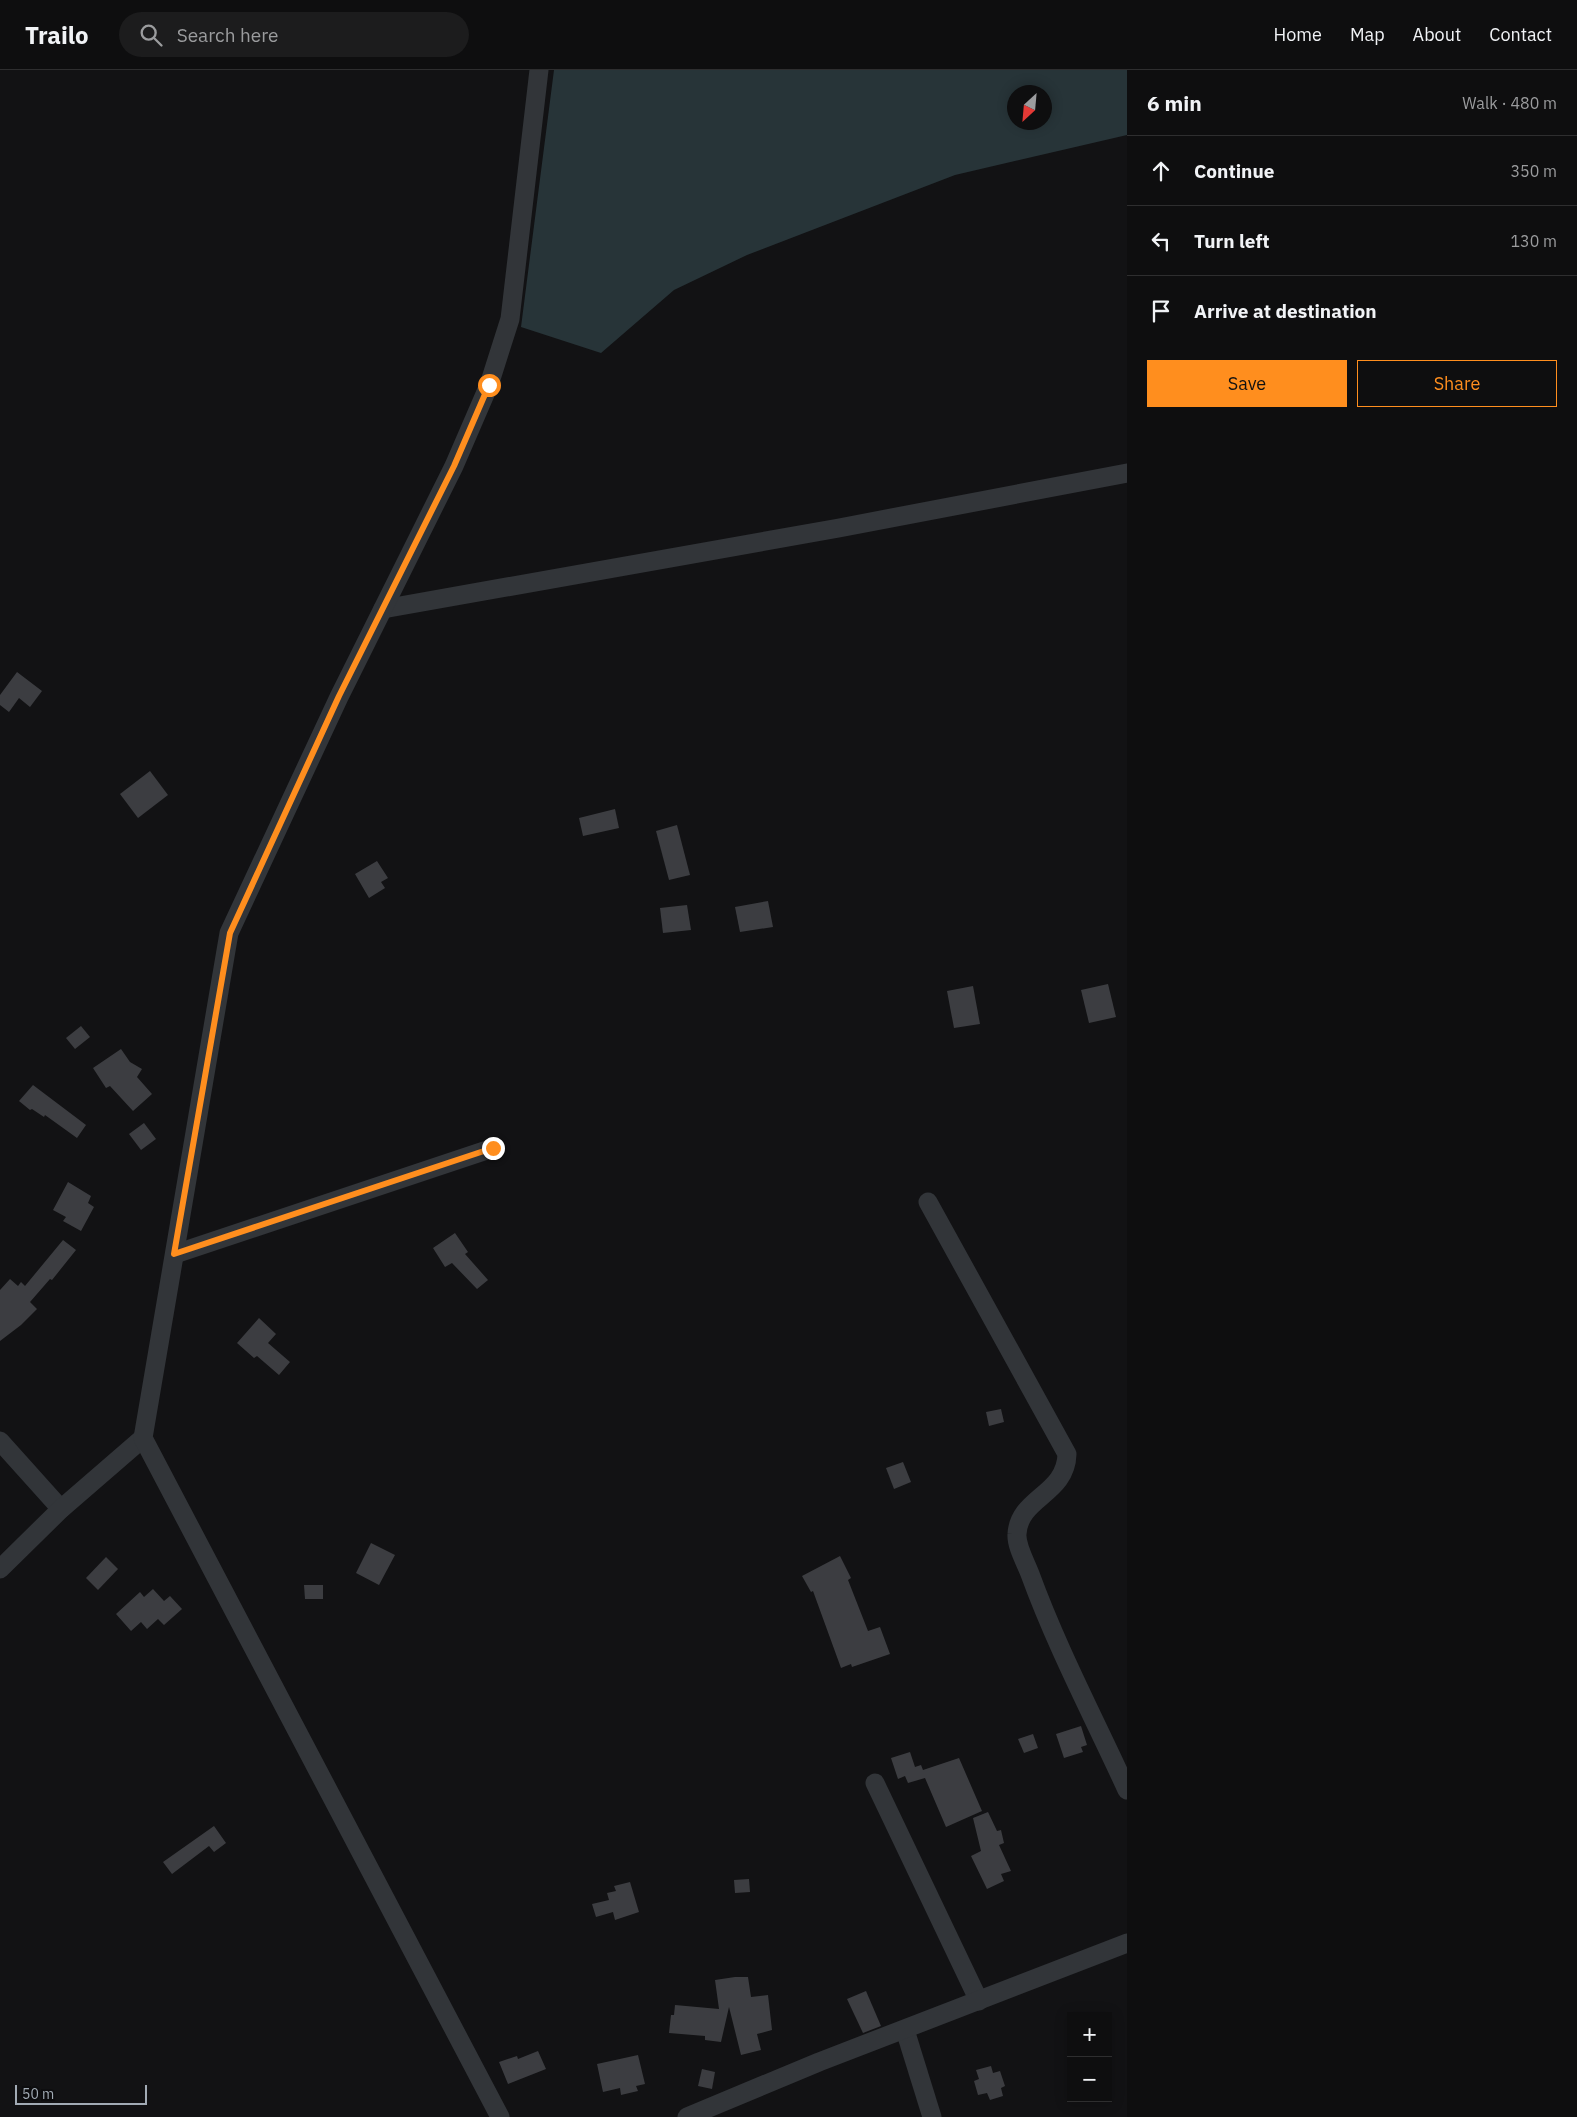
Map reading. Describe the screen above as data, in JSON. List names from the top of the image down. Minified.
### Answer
{"scale_bar":"50 m","north":"bottom left","page":{"header":"Trailo","search":"Search here","nav":["Home","Map","About","Contact"],"heading":["6 min","Walk · 480 m"],"list":[["Continue","350 m"],["Turn left","130 m"],"Arrive at destination"],"buttons":["Save","Share"],"map_buttons":["+","−"],"scale":"50 m"}}
